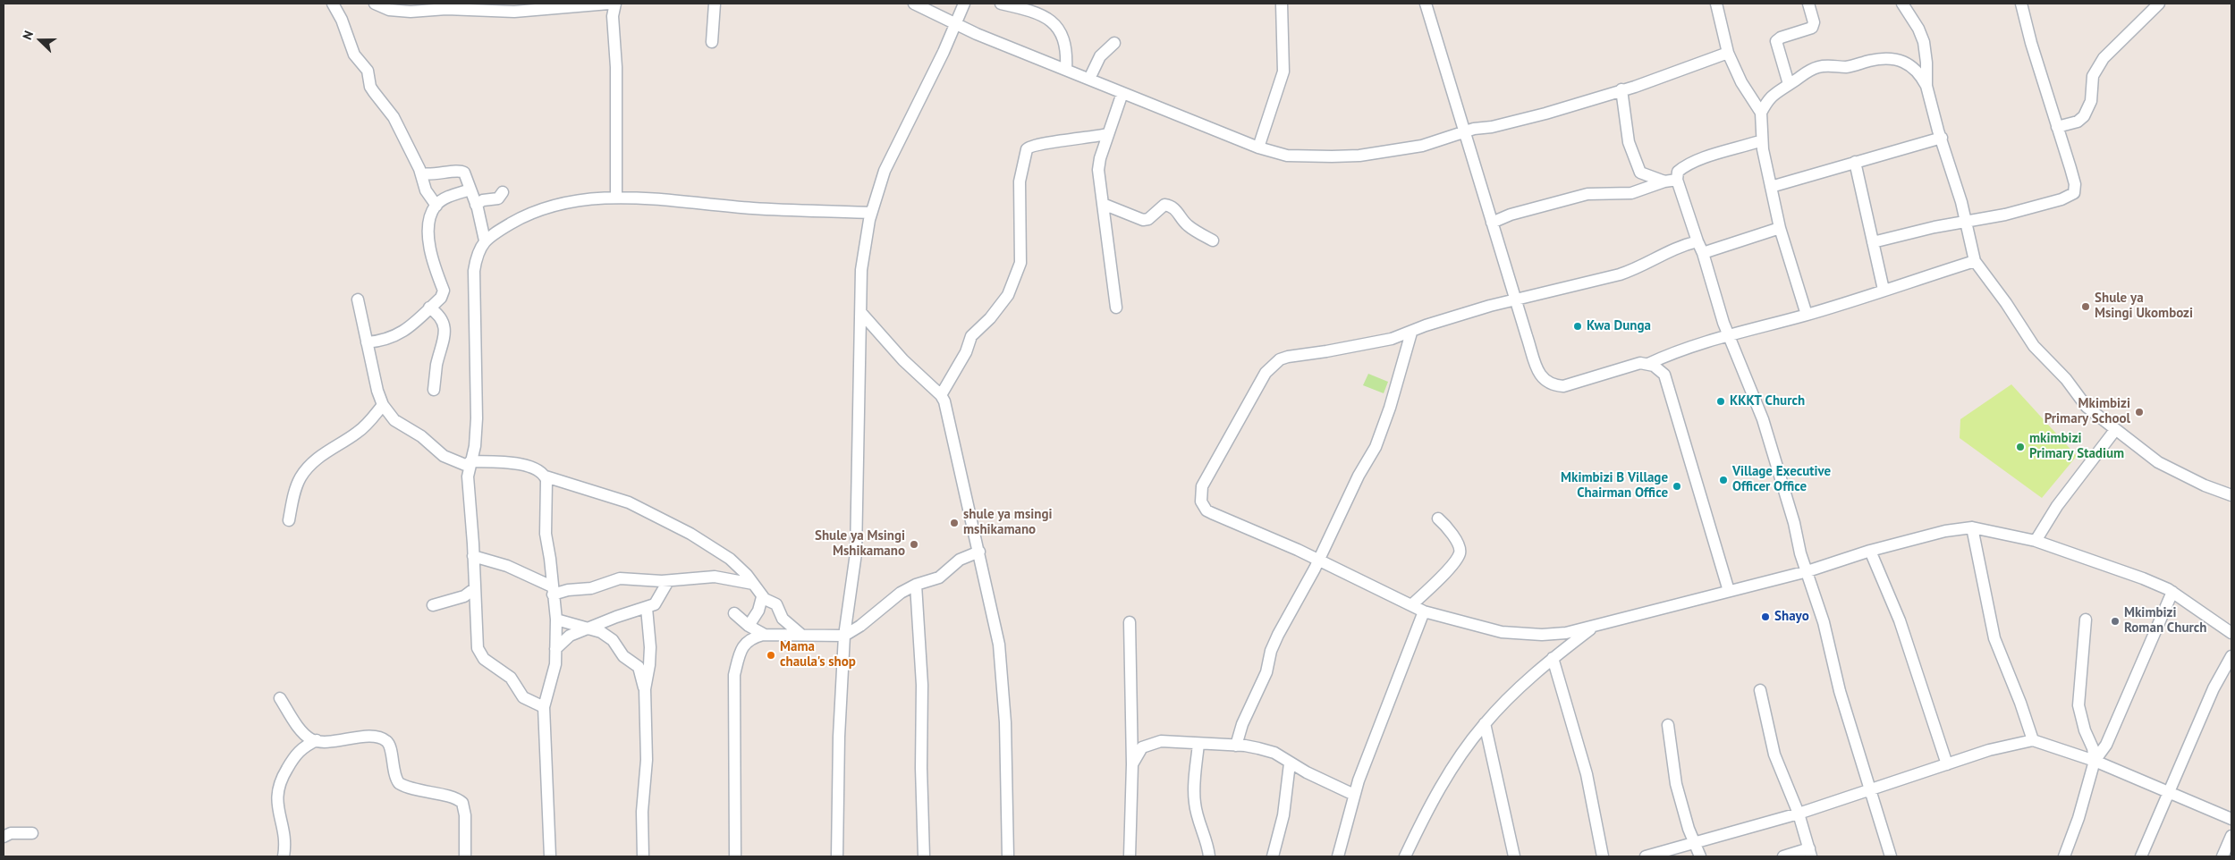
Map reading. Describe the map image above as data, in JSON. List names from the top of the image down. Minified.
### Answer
{"places":["Shule ya Msingi Ukombozi","Kwa Dunga","KKKT Church","Mkimbizi Primary School","mkimbizi Primary Stadium","Village Executive Officer Office","Mkimbizi B Village Chairman Office","shule ya msingi mshikamano","Shule ya Msingi Mshikamano","Shayo","Mkimbizi Roman Church","Mama chaula's shop"],"north":"left"}
